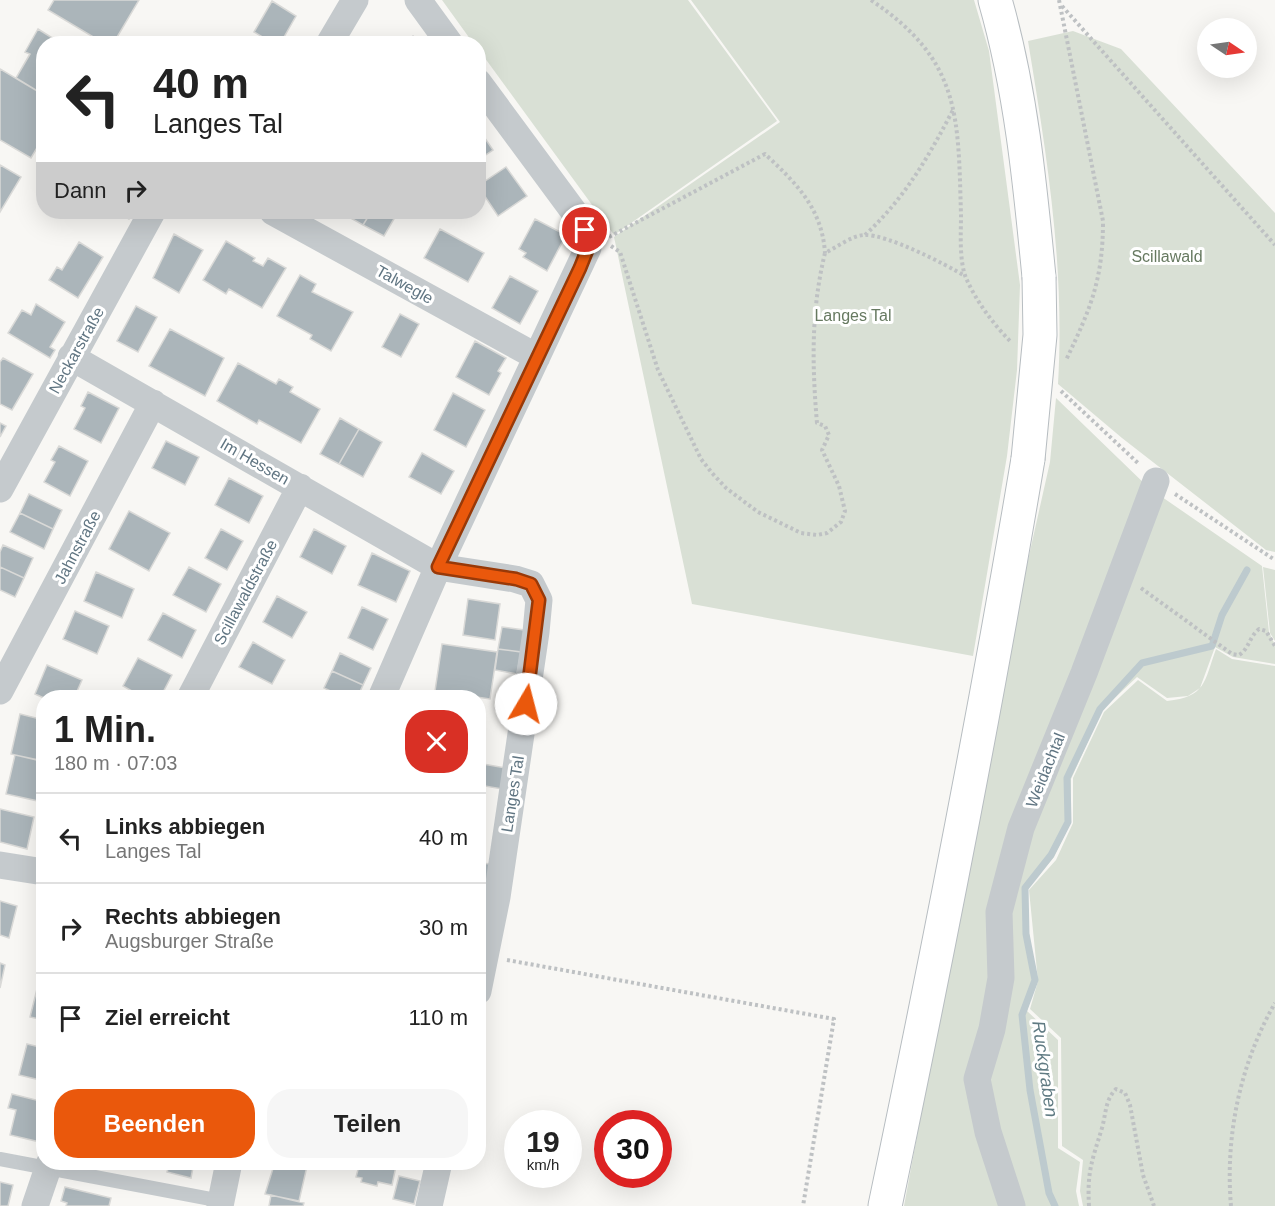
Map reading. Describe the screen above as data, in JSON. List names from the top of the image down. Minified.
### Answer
{"streets":{"street":["Talwegle","Neckarstraße","Im Hessen","Jahnstraße","Scillawaldstraße","Weidachtal","Langes Tal"]},"crossings":[["Neckarstraße","Im Hessen"],["Im Hessen","Jahnstraße"],["Im Hessen","Scillawaldstraße"],["Im Hessen","Langes Tal"]],"water":["Ruckgraben"],"parks":["Scillawald","Langes Tal"],"north":"right","page":{"turn":["40 m","Langes Tal"],"then":"Dann","heading":["1 Min.","180 m · 07:03"],"list":[{"name":"Links abbiegen","note":"Langes Tal","value":"40 m"},{"name":"Rechts abbiegen","note":"Augsburger Straße","value":"30 m"},{"name":"Ziel erreicht","value":"110 m"}],"buttons":["Beenden","Teilen"],"speed":"19 km/h","limit":"30"}}
